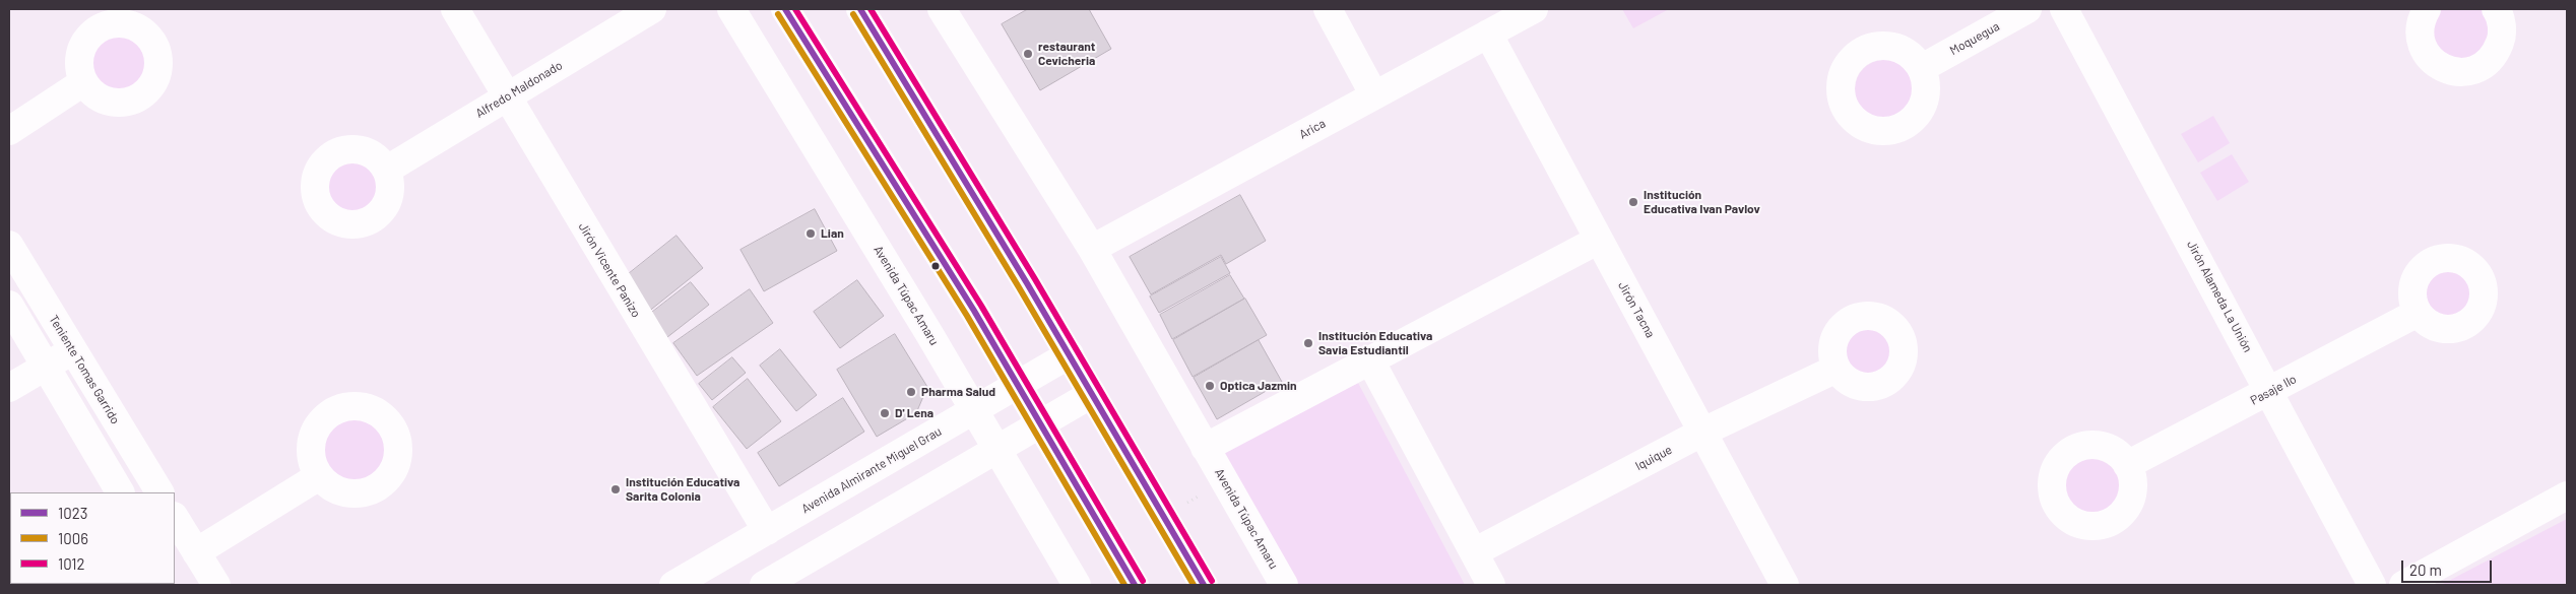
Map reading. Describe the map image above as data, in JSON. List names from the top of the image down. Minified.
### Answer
{"streets":{"main road":["Moquegua","Alfredo Maldonado","Arica","Jirón Vicente Panizo","Avenida Túpac Amaru","Jirón Alameda La Unión","Jirón Tacna","Teniente Tomas Garrido","Pasaje Ilo","Iquique","Avenida Almirante Miguel Grau"]},"crossings":[["Alfredo Maldonado","Jirón Vicente Panizo"],["Arica","Avenida Túpac Amaru"],["Arica","Jirón Tacna"],["Jirón Vicente Panizo","Avenida Almirante Miguel Grau"],["Avenida Túpac Amaru","Avenida Almirante Miguel Grau"],["Jirón Alameda La Unión","Pasaje Ilo"],["Jirón Tacna","Iquique"]],"places":["restaurant Cevicheria","Institución Educativa Ivan Pavlov","Lian","Institución Educativa Savia Estudiantil","Optica Jazmin","Pharma Salud","D' Lena","Institución Educativa Sarita Colonia"],"lines":["transit line 1023","transit line 1012","transit line 1006"],"legend":["1023","1006","1012"],"scale_bar":"20 m"}
